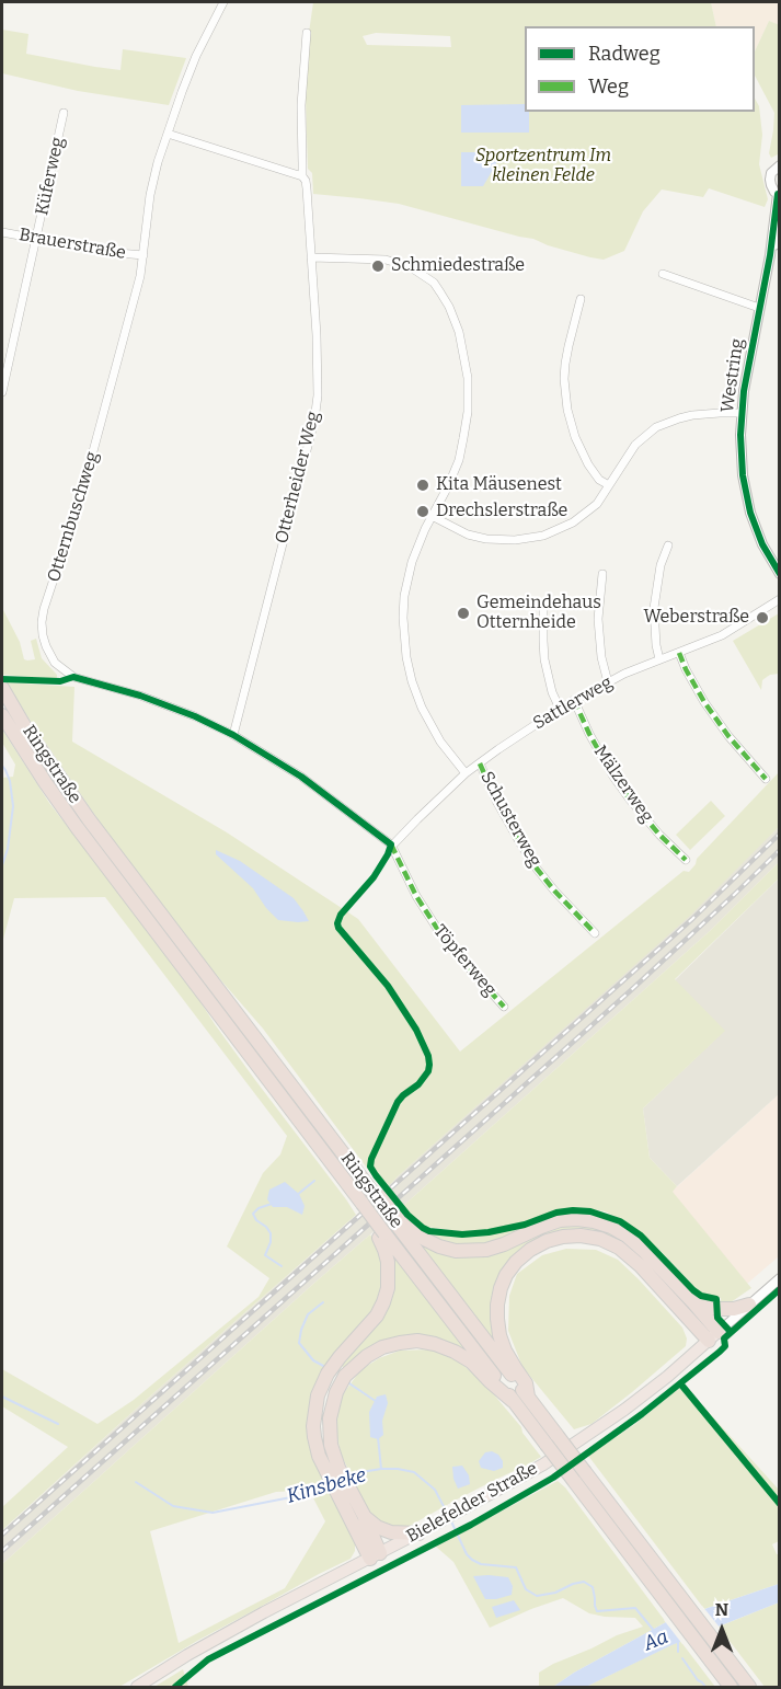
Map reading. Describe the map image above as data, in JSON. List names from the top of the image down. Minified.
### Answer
{"streets":{"highway":["Ringstraße"],"main road":["Bielefelder Straße"],"street":["Küferweg","Brauerstraße","Westring","Otterheider Weg","Otternbuschweg","Sattlerweg","Mälzerweg","Schusterweg","Töpferweg"]},"crossings":[["Küferweg","Brauerstraße"],["Brauerstraße","Otternbuschweg"],["Otterheider Weg","Otternbuschweg"],["Otternbuschweg","Sattlerweg"],["Otternbuschweg","Töpferweg"],["Sattlerweg","Mälzerweg"],["Sattlerweg","Schusterweg"],["Sattlerweg","Töpferweg"]],"water":["Kinsbeke","Aa"],"parks":["Sportzentrum Im kleinen Felde"],"places":["Schmiedestraße","Kita Mäusenest","Drechslerstraße","Gemeindehaus Otternheide","Weberstraße"],"legend":["Radweg","Weg"],"north":"top"}
